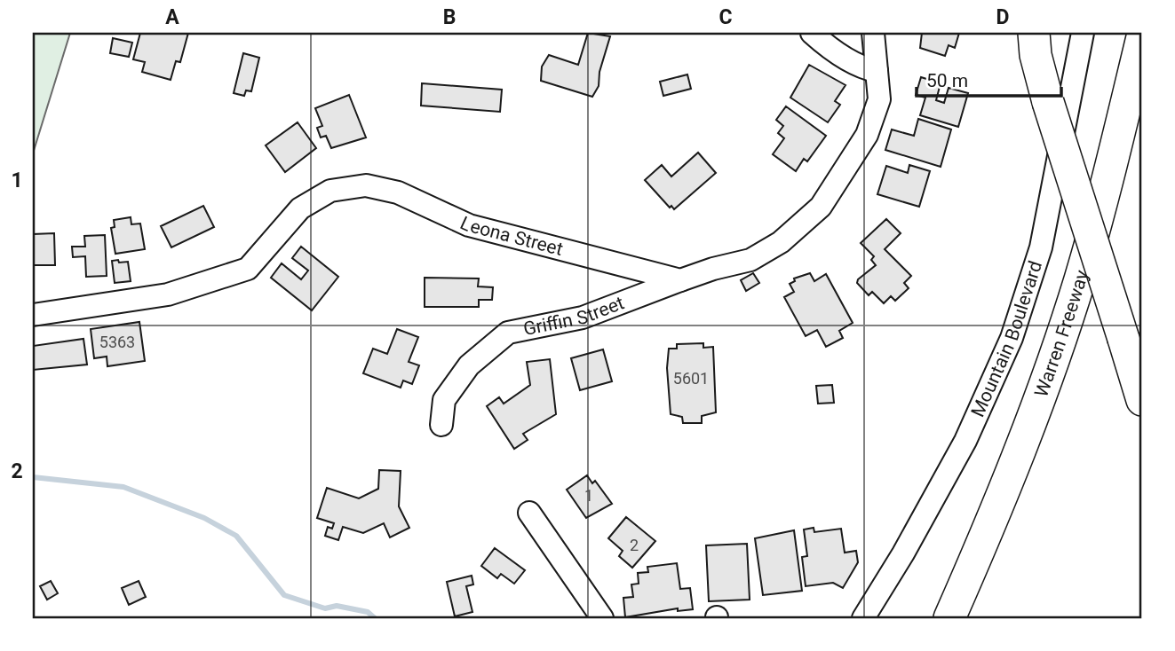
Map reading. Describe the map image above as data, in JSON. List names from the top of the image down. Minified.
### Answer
{"streets":{"highway":["Warren Freeway"],"street":["Leona Street","Griffin Street","Mountain Boulevard"]},"crossings":[["Leona Street","Griffin Street"]],"house_numbers":["5363","5601","1","2"],"scale_bar":"50 m","grid":{"columns":["A","B","C","D"],"rows":["1","2"]}}
